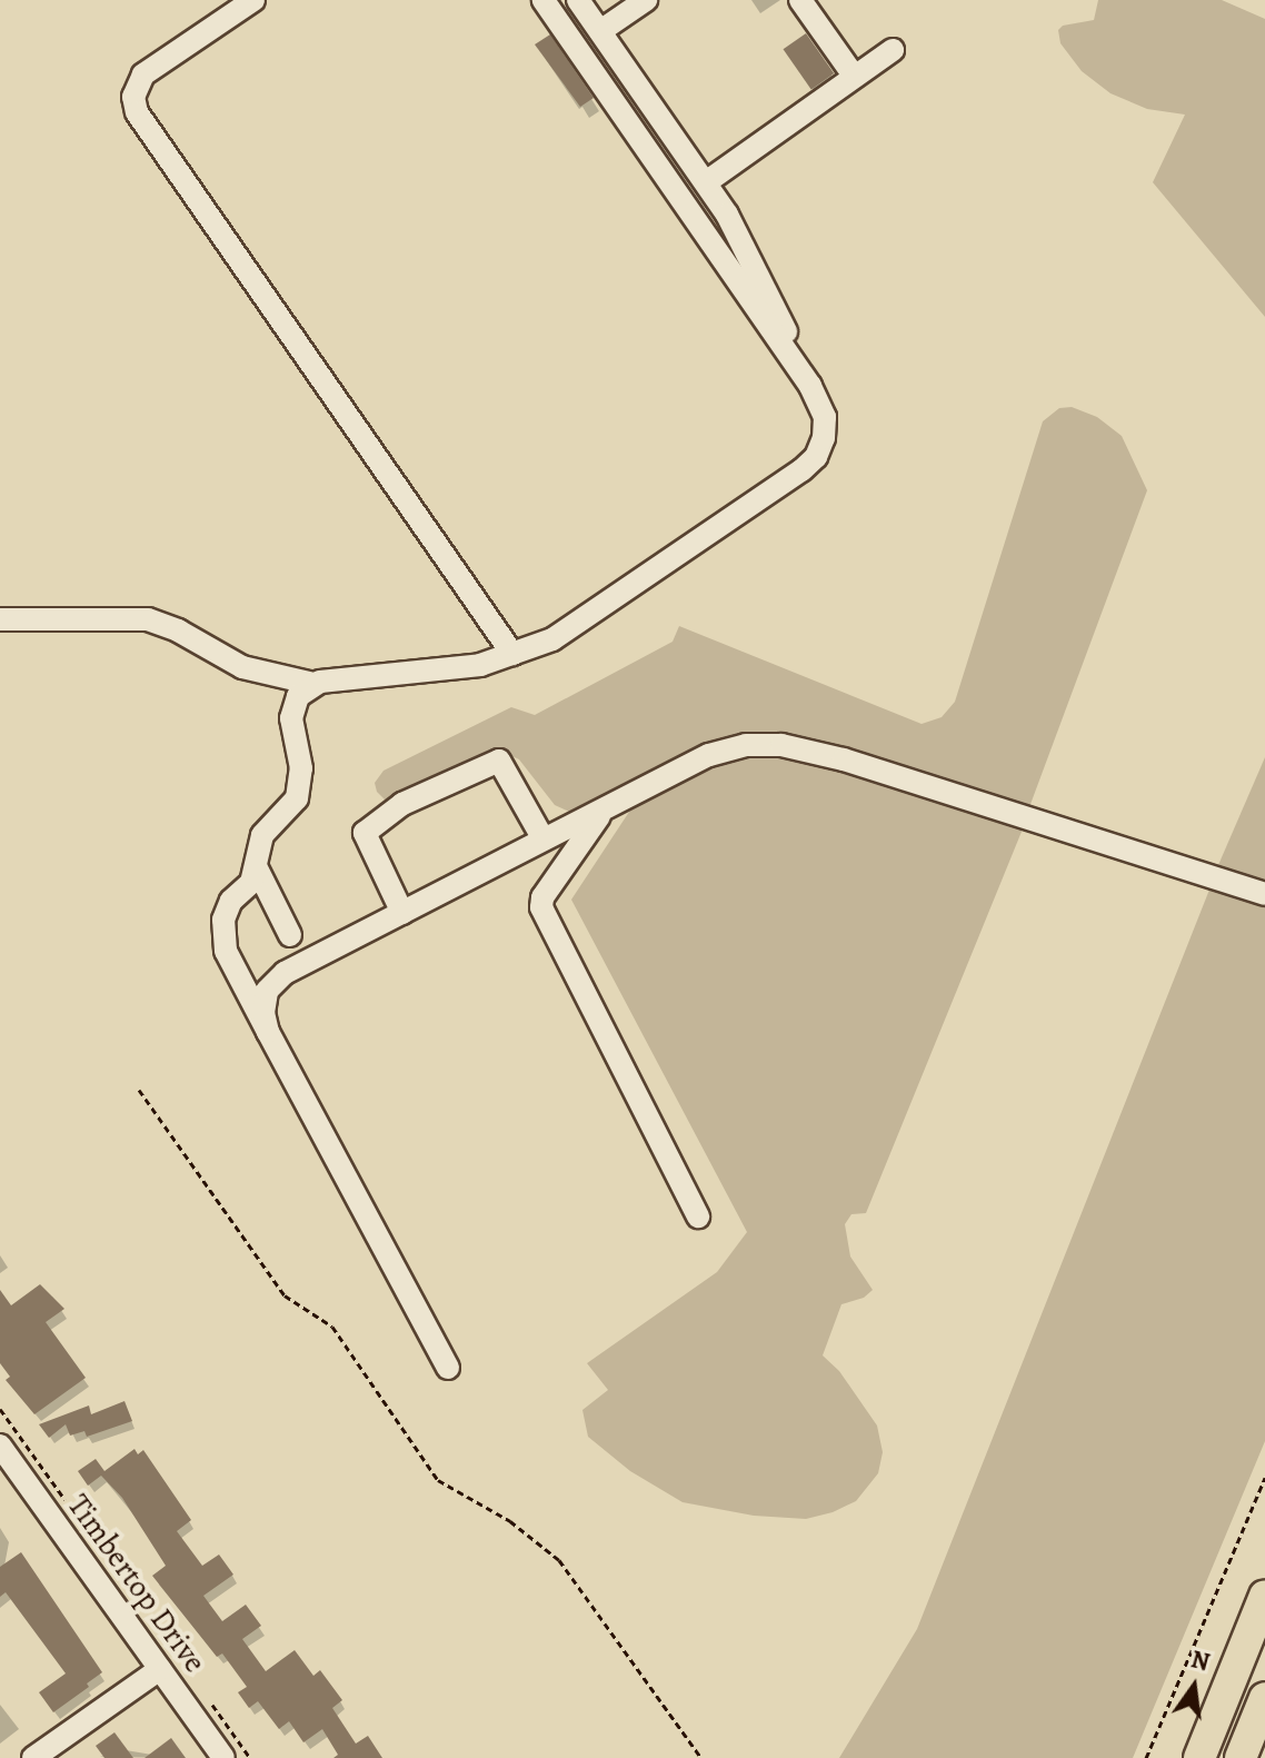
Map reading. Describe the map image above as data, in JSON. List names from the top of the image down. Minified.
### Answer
{"streets":{"street":["Timbertop Drive"]},"north":"top"}
